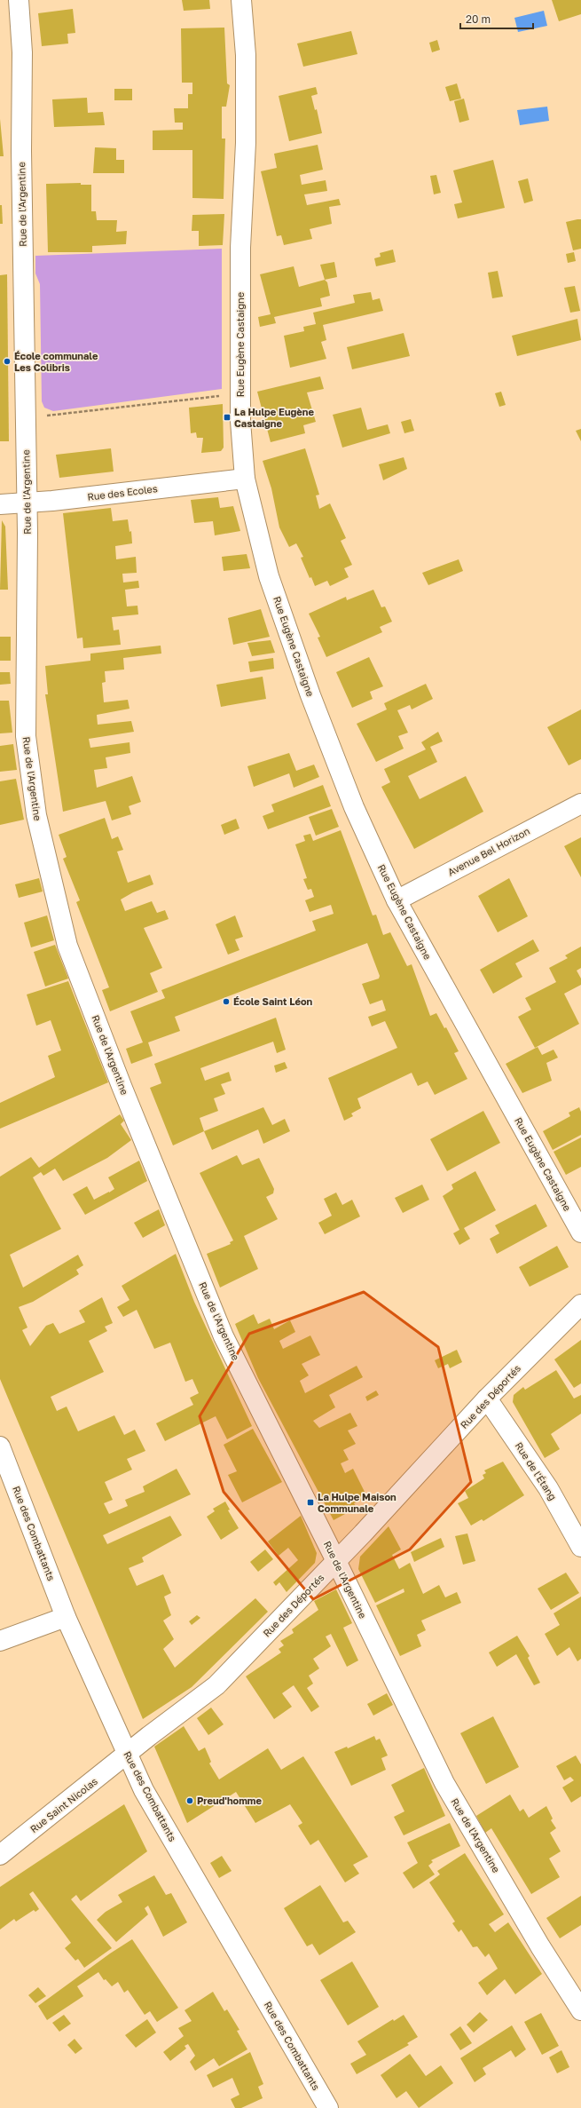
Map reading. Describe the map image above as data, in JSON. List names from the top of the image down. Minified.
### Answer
{"streets":{"street":["Rue de l'Argentine","Rue Eugène Castaigne","Rue des Ecoles","Avenue Bel Horizon","Rue des Déportés","Rue de l'Étang","Rue des Combattants","Rue Saint Nicolas"]},"crossings":[["Rue de l'Argentine","Rue des Ecoles"],["Rue de l'Argentine","Rue des Déportés"],["Rue Eugène Castaigne","Rue des Ecoles"],["Rue Eugène Castaigne","Avenue Bel Horizon"],["Rue des Déportés","Rue de l'Étang"],["Rue des Déportés","Rue des Combattants"],["Rue des Déportés","Rue Saint Nicolas"],["Rue des Combattants","Rue Saint Nicolas"]],"places":{"other":["École communale Les Colibris","École Saint Léon","Preud'homme"],"transit":["La Hulpe Eugène Castaigne","La Hulpe Maison Communale"]},"scale_bar":"20 m"}
